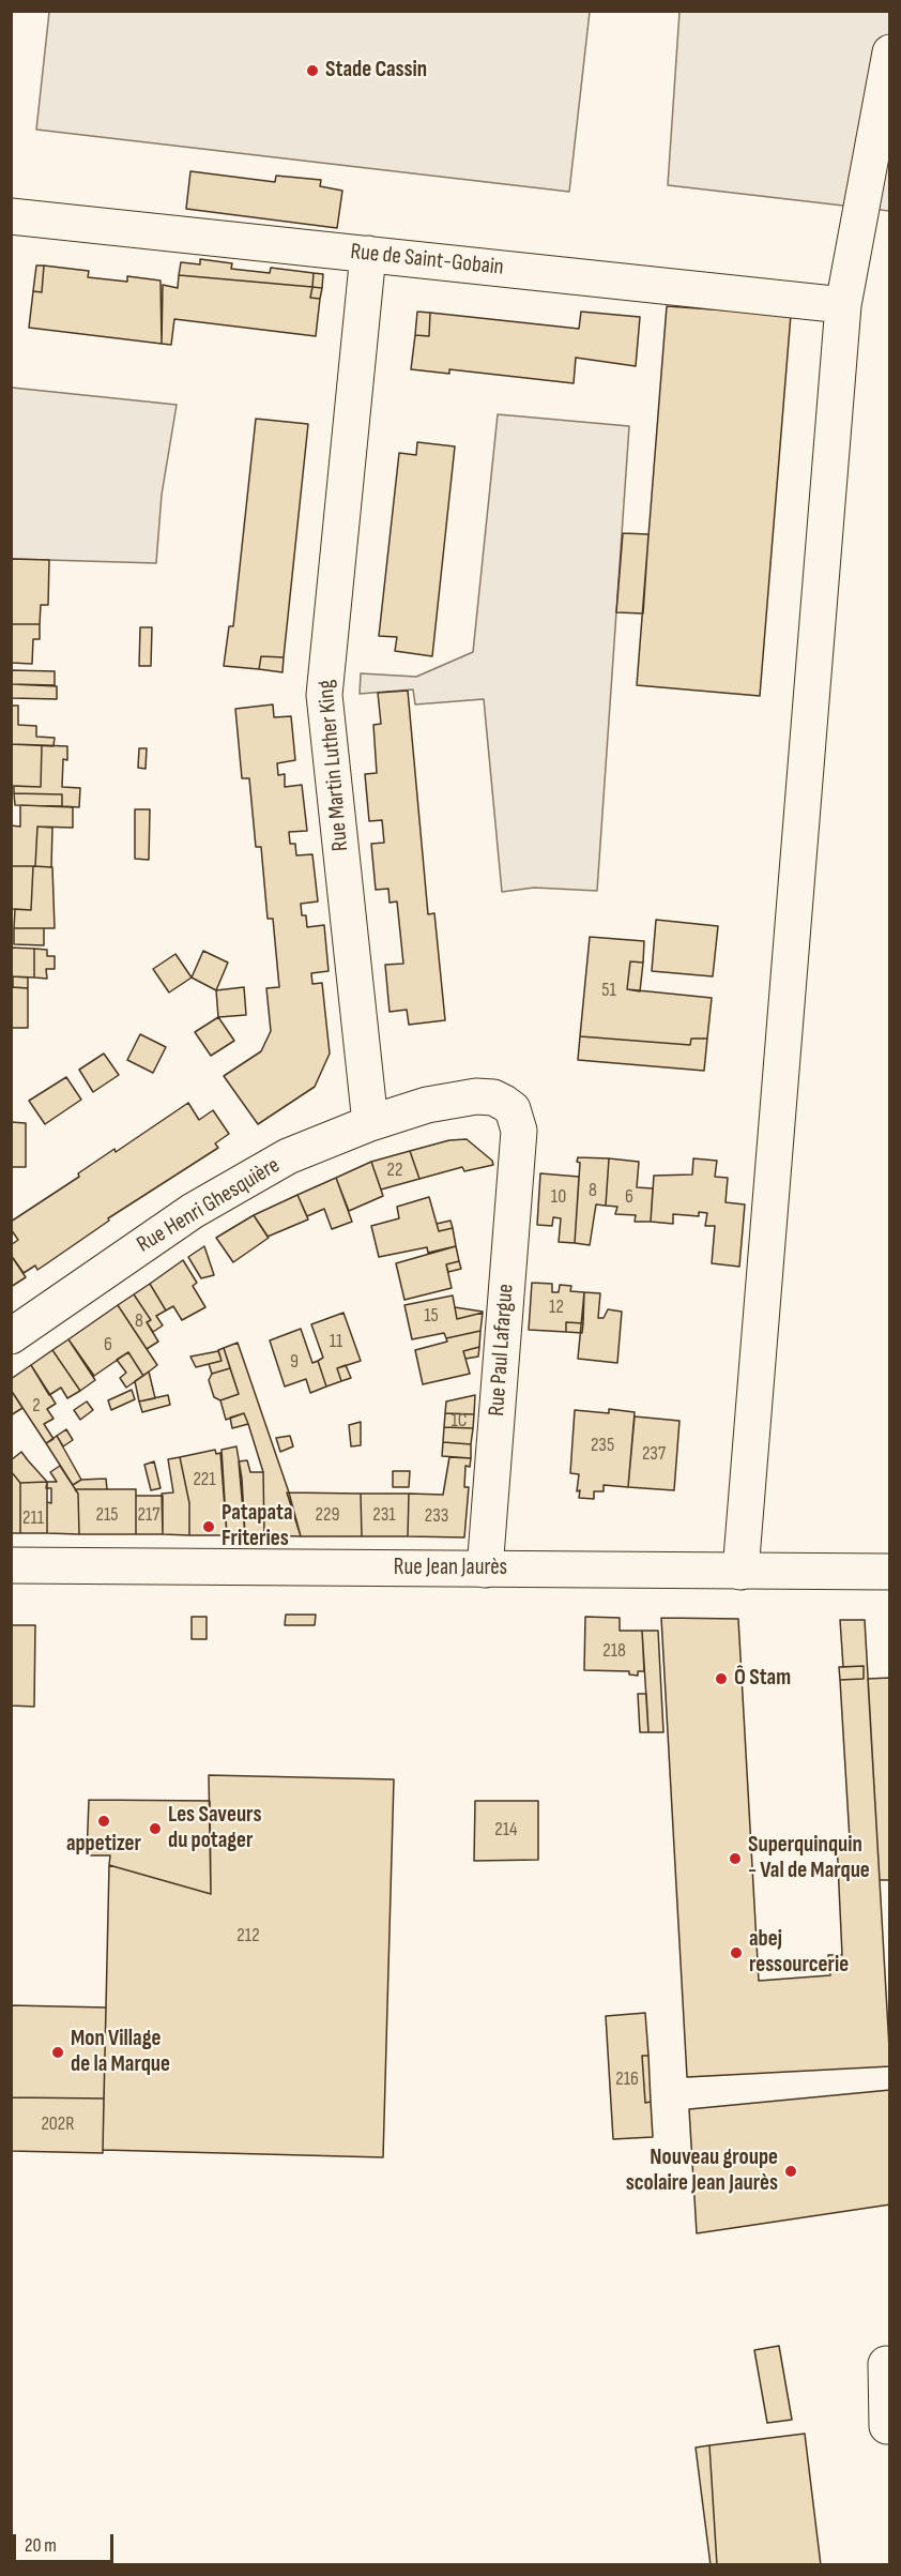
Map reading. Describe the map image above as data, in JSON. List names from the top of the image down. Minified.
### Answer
{"streets":{"street":["Rue de Saint-Gobain","Rue Martin Luther King","Rue Henri Ghesquière","Rue Paul Lafargue","Rue Jean Jaurès"]},"crossings":[["Rue de Saint-Gobain","Rue Martin Luther King"],["Rue Martin Luther King","Rue Henri Ghesquière"],["Rue Henri Ghesquière","Rue Paul Lafargue"],["Rue Paul Lafargue","Rue Jean Jaurès"]],"places":["Stade Cassin","Patapata Friteries","Ô Stam","appetizer","Les Saveurs du potager","Superquinquin - Val de Marque","abej ressourcerie","Mon Village de la Marque","Nouveau groupe scolaire Jean Jaurès"],"house_numbers":["51","22","8","10","6","12","15","8","11","6","9","2","1C","235","237","221","215","217","229","231","233","211","218","214","212","216","202R"],"scale_bar":"20 m"}
